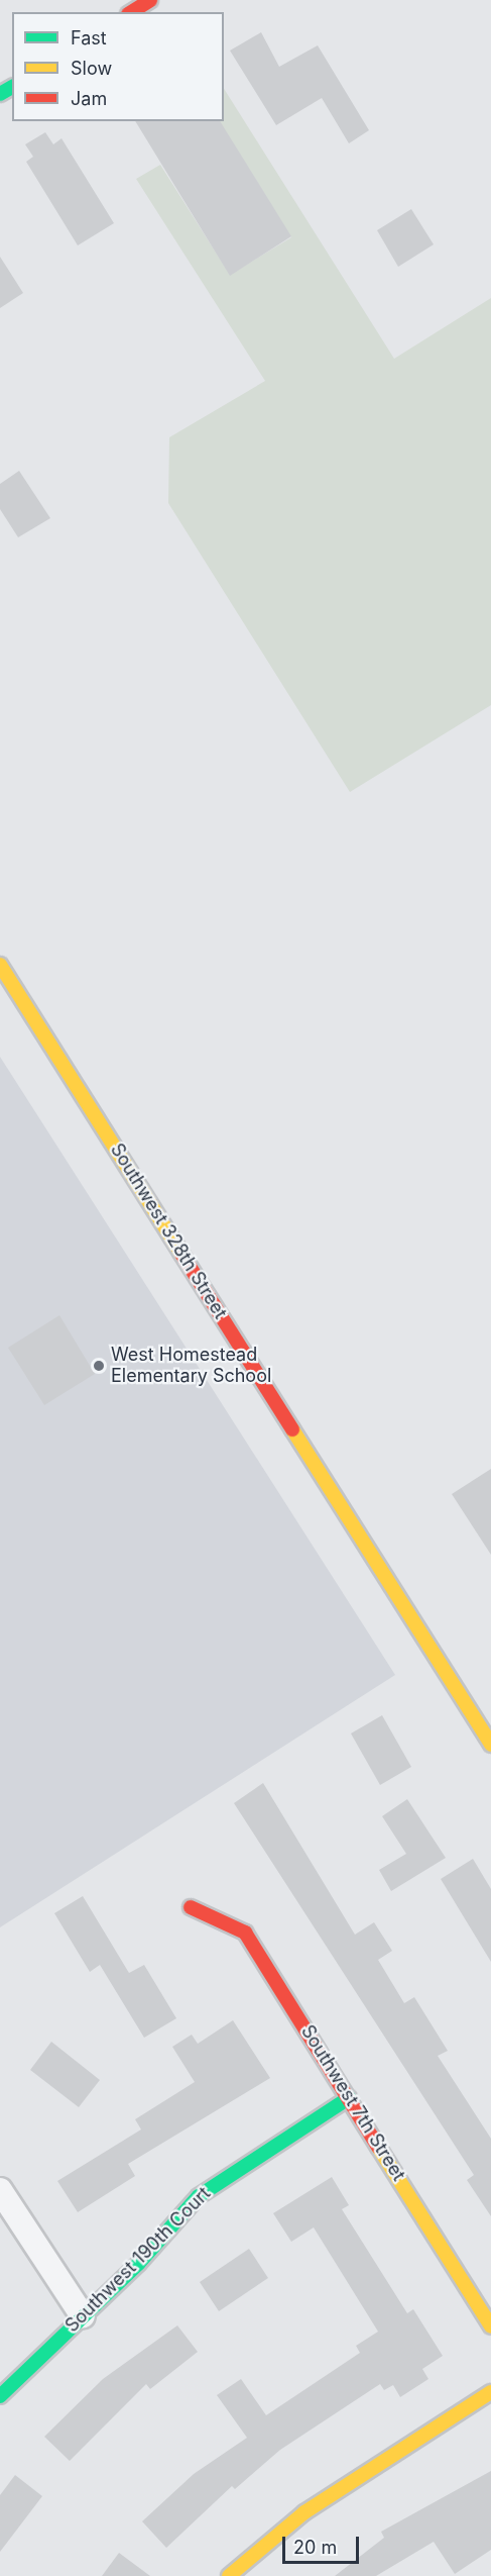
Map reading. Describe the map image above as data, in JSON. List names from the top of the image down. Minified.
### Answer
{"streets":{"street":["Southwest 328th Street","Southwest 7th Street","Southwest 190th Court"]},"crossings":[["Southwest 7th Street","Southwest 190th Court"]],"places":["West Homestead Elementary School"],"legend":["Fast","Slow","Jam"],"scale_bar":"20 m"}
